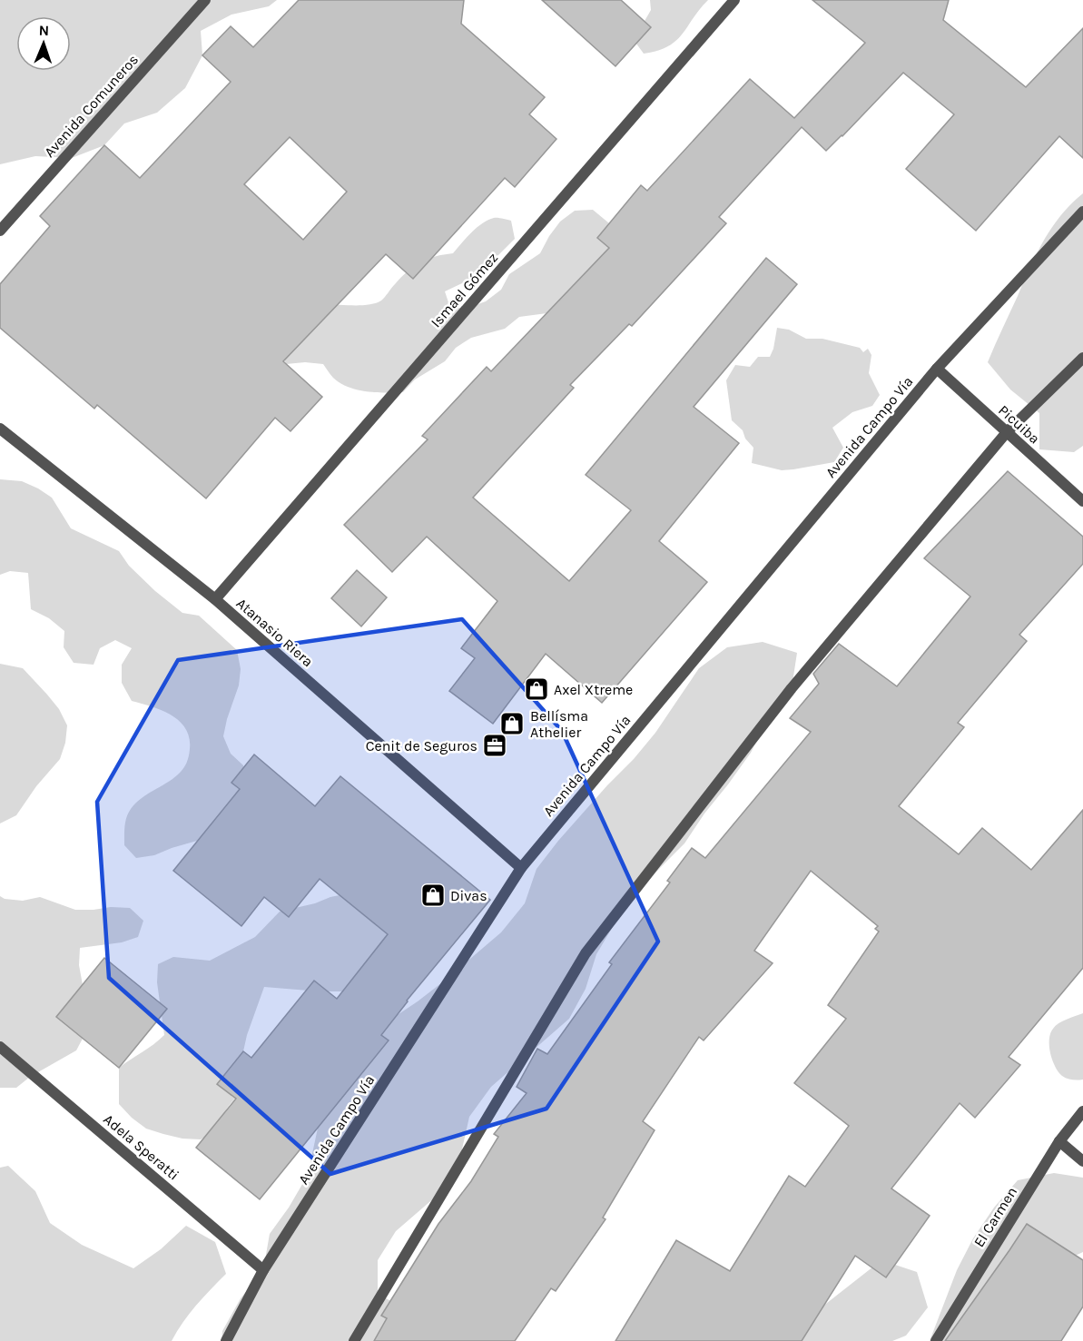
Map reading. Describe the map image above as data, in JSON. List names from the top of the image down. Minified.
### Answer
{"streets":{"street":["Avenida Comuneros","Ismael Gómez","Picuiba","Avenida Campo Vía","Atanasio Riera","Adela Speratti","El Carmen"]},"crossings":[["Ismael Gómez","Atanasio Riera"],["Picuiba","Avenida Campo Vía"],["Avenida Campo Vía","Atanasio Riera"],["Avenida Campo Vía","Adela Speratti"]],"places":{"shop":["Axel Xtreme","Bellísma Athelier","Divas"],"office":["Cenit de Seguros"]},"north":"top"}
